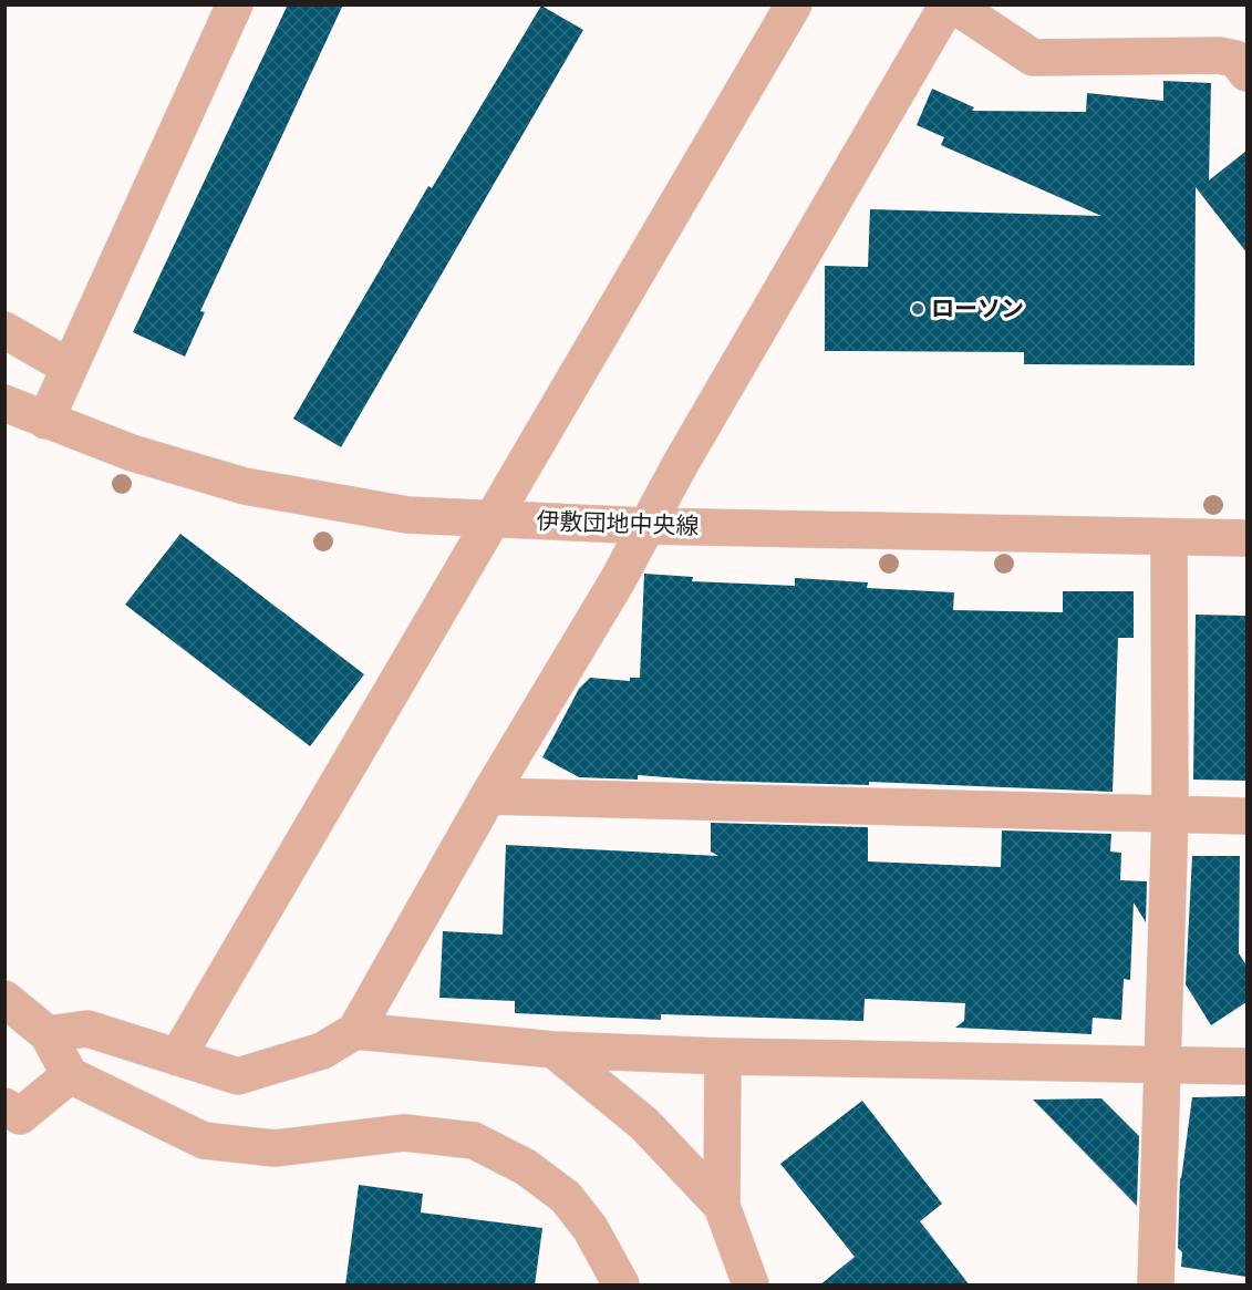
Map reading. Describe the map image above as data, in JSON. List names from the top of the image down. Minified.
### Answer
{"streets":{"street":["伊敷団地中央線"]},"places":["ローソン"]}
